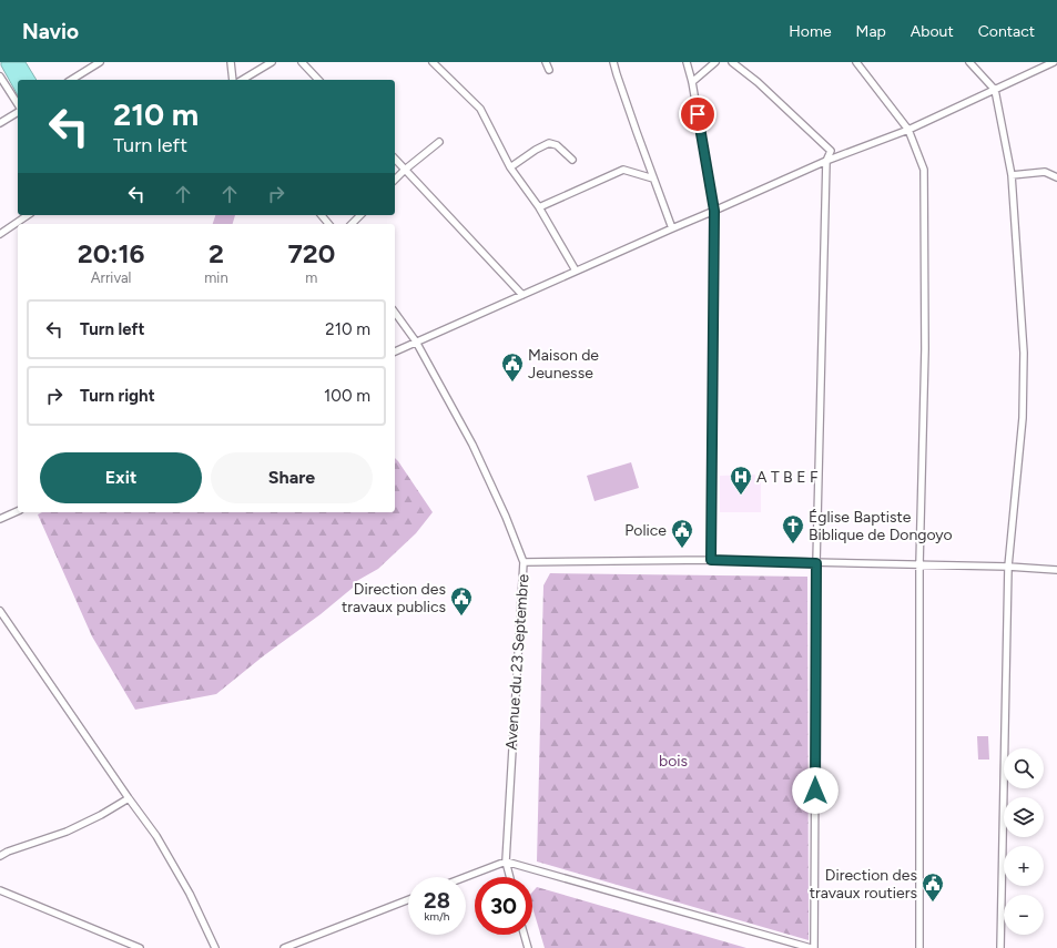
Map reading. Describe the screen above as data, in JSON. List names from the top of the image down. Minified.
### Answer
{"streets":{"street":["Avenue du 23 Septembre"]},"parks":["bois"],"places":{"public building":["Maison de Jeunesse","Police","Direction des travaux publics","Direction des travaux routiers"],"hospital":["A T B E F"],"church":["Église Baptiste Biblique de Dongoyo"]},"page":{"header":"Navio","nav":["Home","Map","About","Contact"],"turn":["210 m","Turn left"],"eta":["20:16","Arrival","2","min","720","m"],"list":[{"name":"Turn left","value":"210 m"},{"name":"Turn right","value":"100 m"}],"buttons":["Exit","Share"],"map_buttons":["+","−"],"speed":"28 km/h","limit":"30"}}
